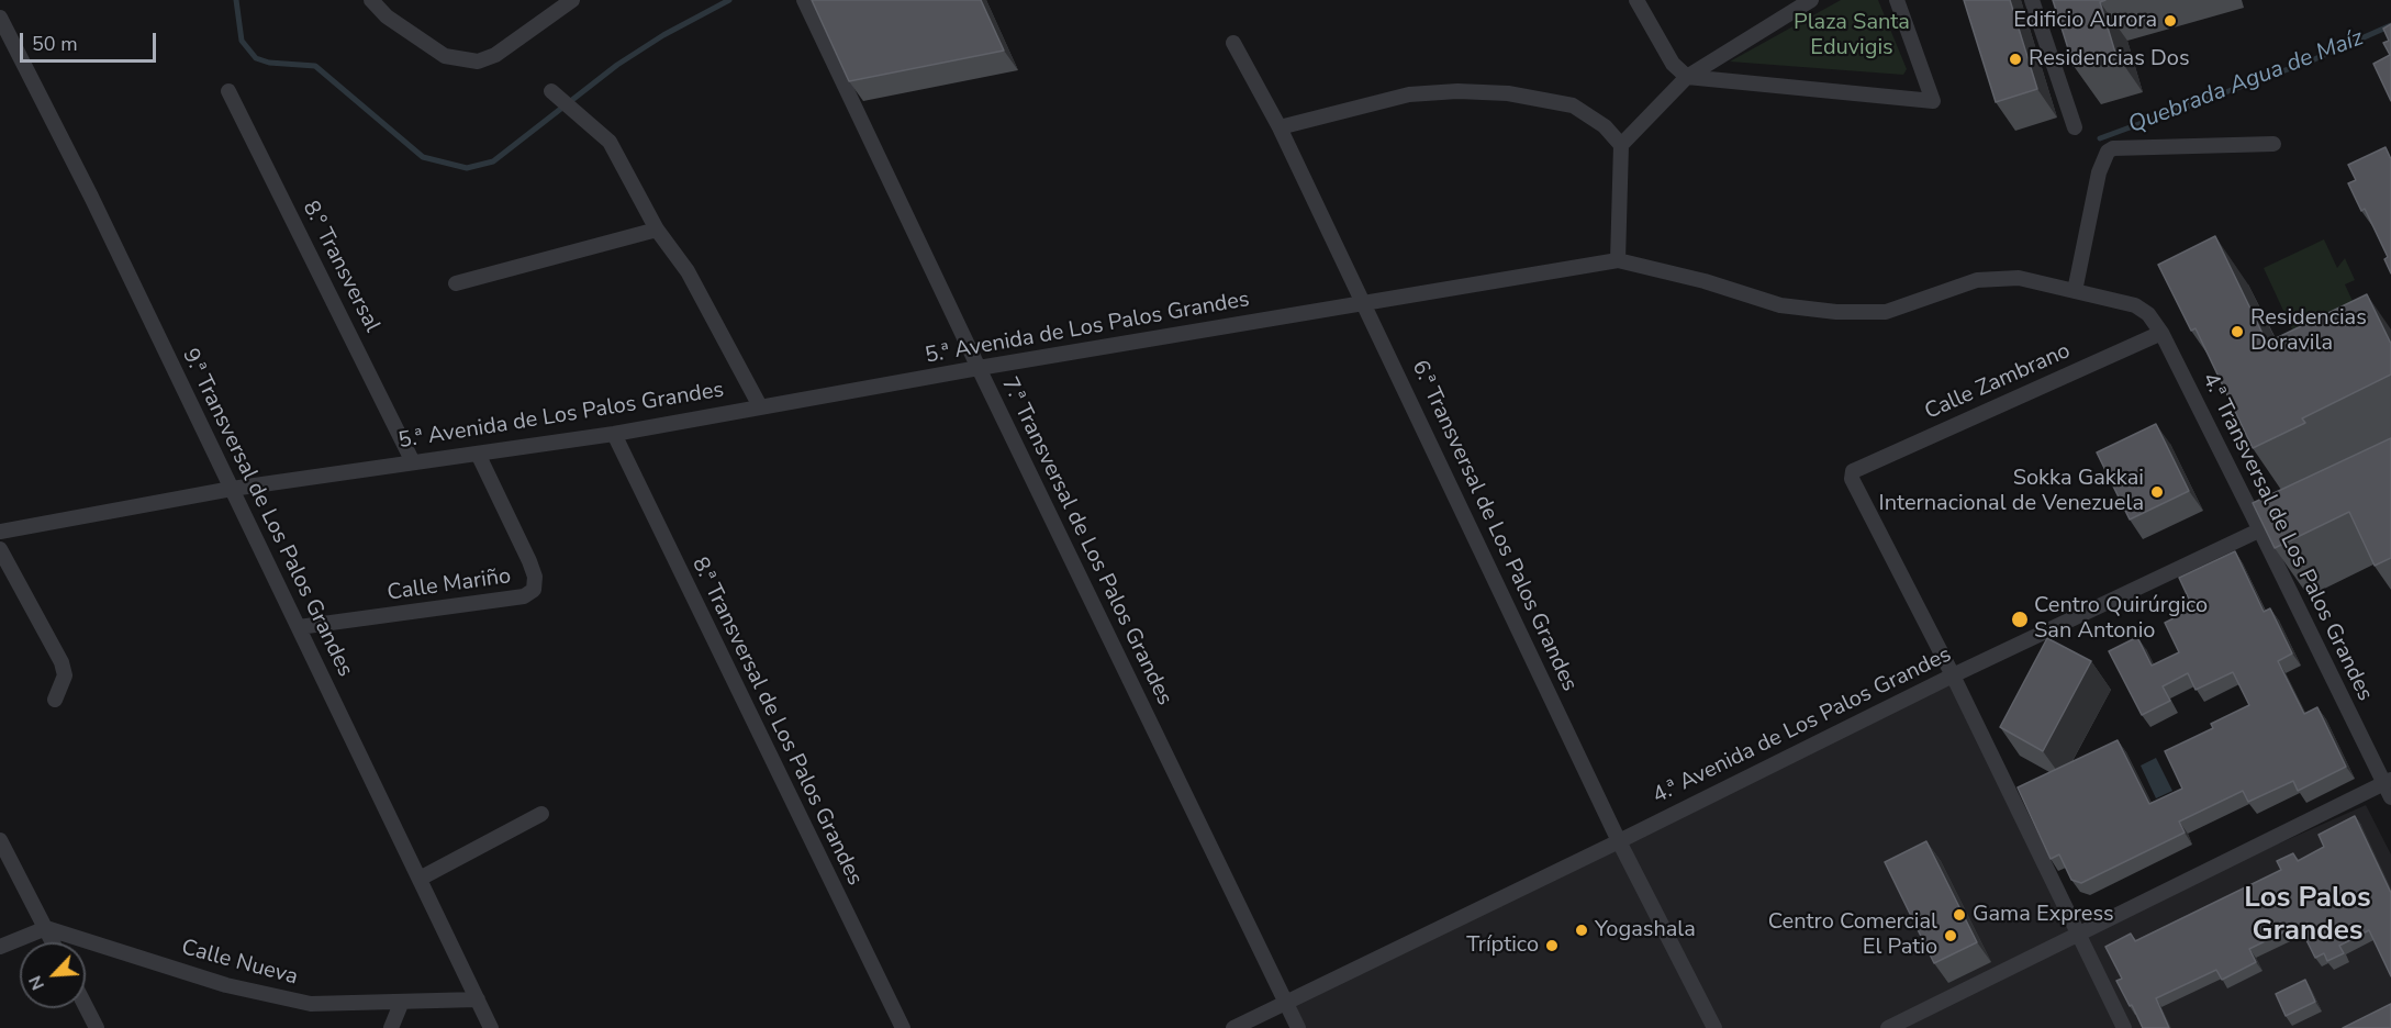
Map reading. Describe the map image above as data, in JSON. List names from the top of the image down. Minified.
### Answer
{"streets":{"street":["8.° Transversal","5.ª Avenida de Los Palos Grandes","Calle Zambrano","9.ª Transversal de Los Palos Grandes","6.ª Transversal de Los Palos Grandes","4.ª Transversal de Los Palos Grandes","7.ª Transversal de Los Palos Grandes","Calle Mariño","8.ª Transversal de Los Palos Grandes","4.ª Avenida de Los Palos Grandes","Calle Nueva"]},"crossings":[["8.° Transversal","5.ª Avenida de Los Palos Grandes"],["5.ª Avenida de Los Palos Grandes","Calle Zambrano"],["5.ª Avenida de Los Palos Grandes","9.ª Transversal de Los Palos Grandes"],["5.ª Avenida de Los Palos Grandes","6.ª Transversal de Los Palos Grandes"],["5.ª Avenida de Los Palos Grandes","4.ª Transversal de Los Palos Grandes"],["5.ª Avenida de Los Palos Grandes","7.ª Transversal de Los Palos Grandes"],["5.ª Avenida de Los Palos Grandes","Calle Mariño"],["5.ª Avenida de Los Palos Grandes","8.ª Transversal de Los Palos Grandes"],["Calle Zambrano","4.ª Transversal de Los Palos Grandes"],["Calle Zambrano","4.ª Avenida de Los Palos Grandes"],["9.ª Transversal de Los Palos Grandes","Calle Mariño"],["9.ª Transversal de Los Palos Grandes","Calle Nueva"],["6.ª Transversal de Los Palos Grandes","4.ª Avenida de Los Palos Grandes"],["4.ª Transversal de Los Palos Grandes","4.ª Avenida de Los Palos Grandes"],["7.ª Transversal de Los Palos Grandes","4.ª Avenida de Los Palos Grandes"]],"districts":["Los Palos Grandes"],"water":["Quebrada Agua de Maíz"],"parks":["Plaza Santa Eduvigis"],"places":["Edificio Aurora","Residencias Dos","Residencias Doravila","Sokka Gakkai Internacional de Venezuela","Centro Quirúrgico San Antonio","Gama Express","Yogashala","Centro Comercial El Patio","Tríptico"],"scale_bar":"50 m","north":"bottom left"}
